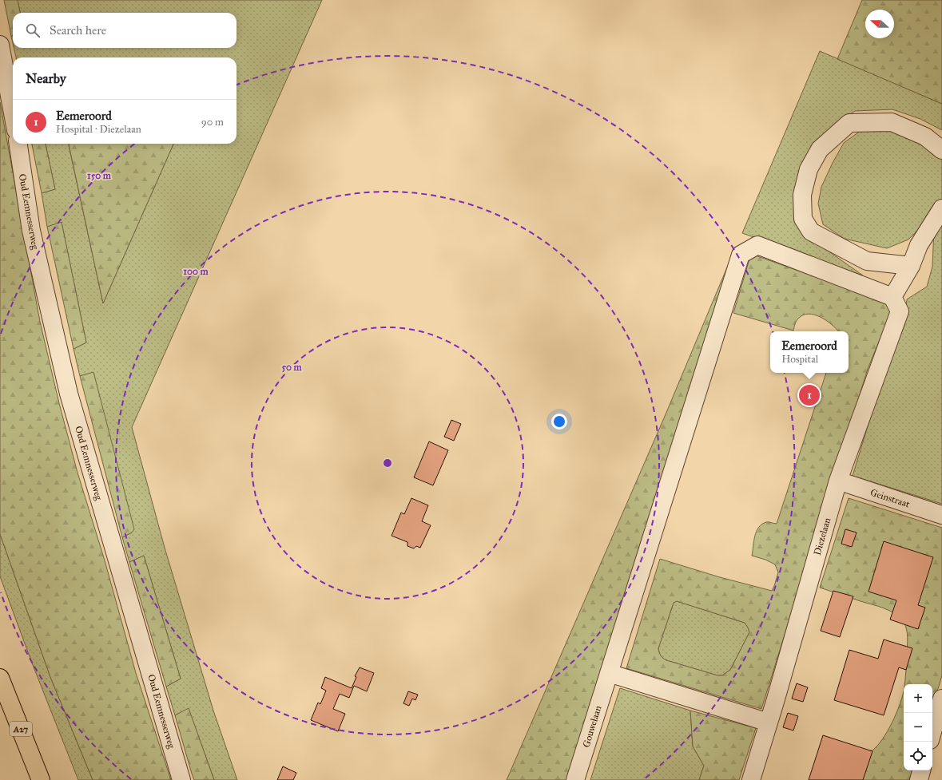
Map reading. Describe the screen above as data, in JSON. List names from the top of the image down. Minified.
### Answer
{"streets":{"highway":["A27"],"street":["Oud Eemnesserweg","Geinstraat","Diezelaan","Gouwelaan"]},"crossings":[["Geinstraat","Diezelaan"],["Diezelaan","Gouwelaan"]],"north":"left","page":{"search":"Search here","heading":"Nearby","list":[{"mark":"1","name":"Eemeroord","note":"Hospital · Diezelaan","value":"90 m"}],"popup":["Eemeroord","Hospital"],"pins":"1","map_buttons":["+","−"]},"rings":["150 m","100 m","50 m"]}
